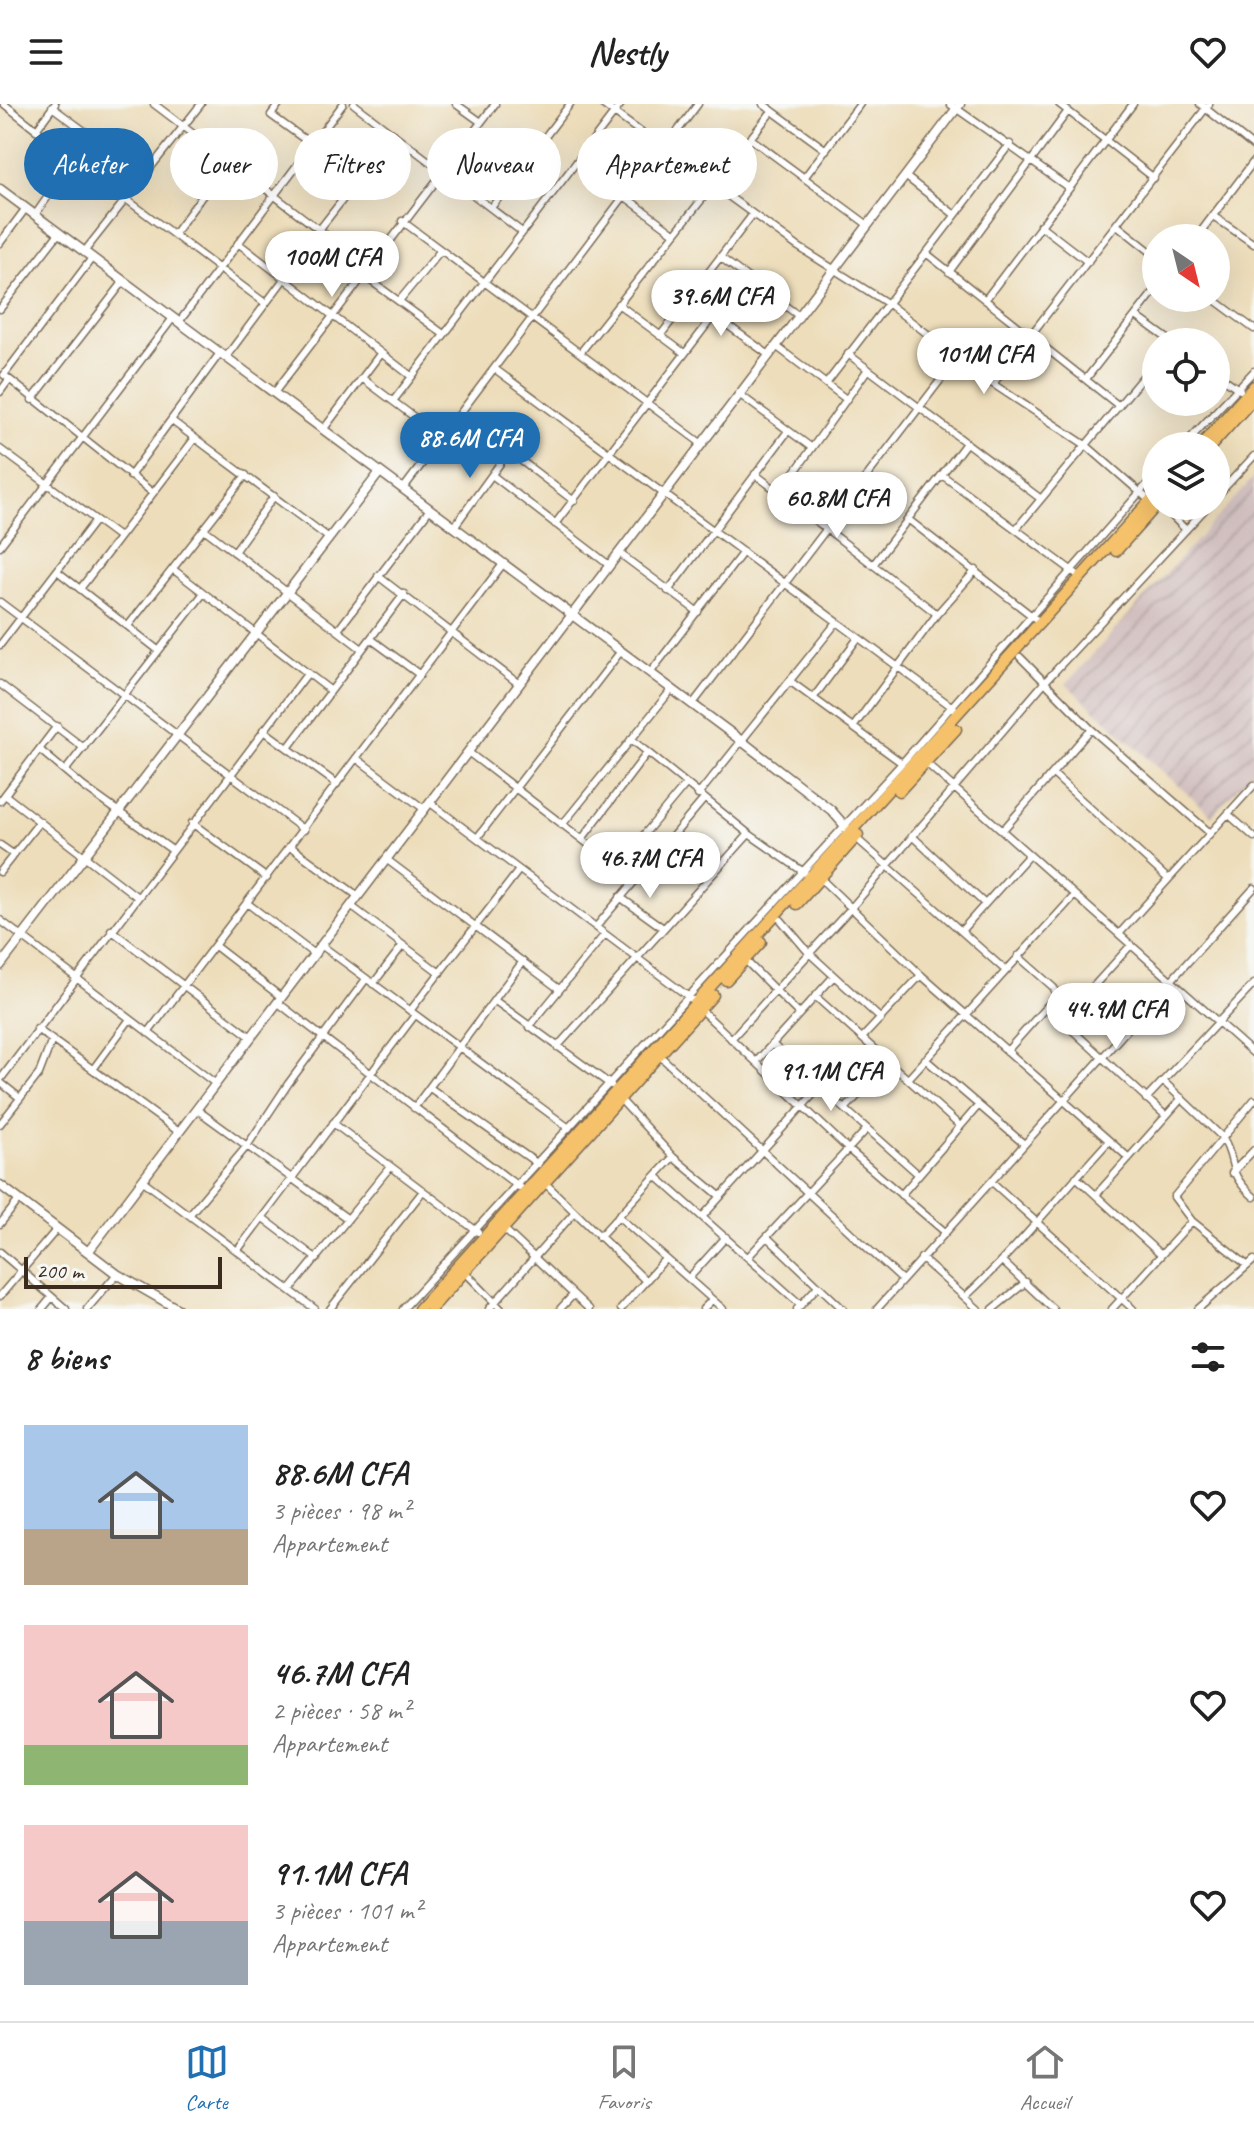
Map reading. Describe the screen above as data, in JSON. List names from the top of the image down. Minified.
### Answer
{"scale_bar":"200 m","north":"bottom right","page":{"header":"Nestly","chip":["Acheter","Louer","Filtres","Nouveau","Appartement"],"price":["100M CFA","39.6M CFA","101M CFA","88.6M CFA","60.8M CFA","46.7M CFA","44.9M CFA","91.1M CFA"],"scale":"200 m","heading":"8 biens","list":[{"name":"88.6M CFA","note":"3 pièces · 98 m² · Appartement"},{"name":"46.7M CFA","note":"2 pièces · 58 m² · Appartement"},{"name":"91.1M CFA","note":"3 pièces · 101 m² · Appartement"}],"tabs":["Carte","Favoris","Accueil"]}}
